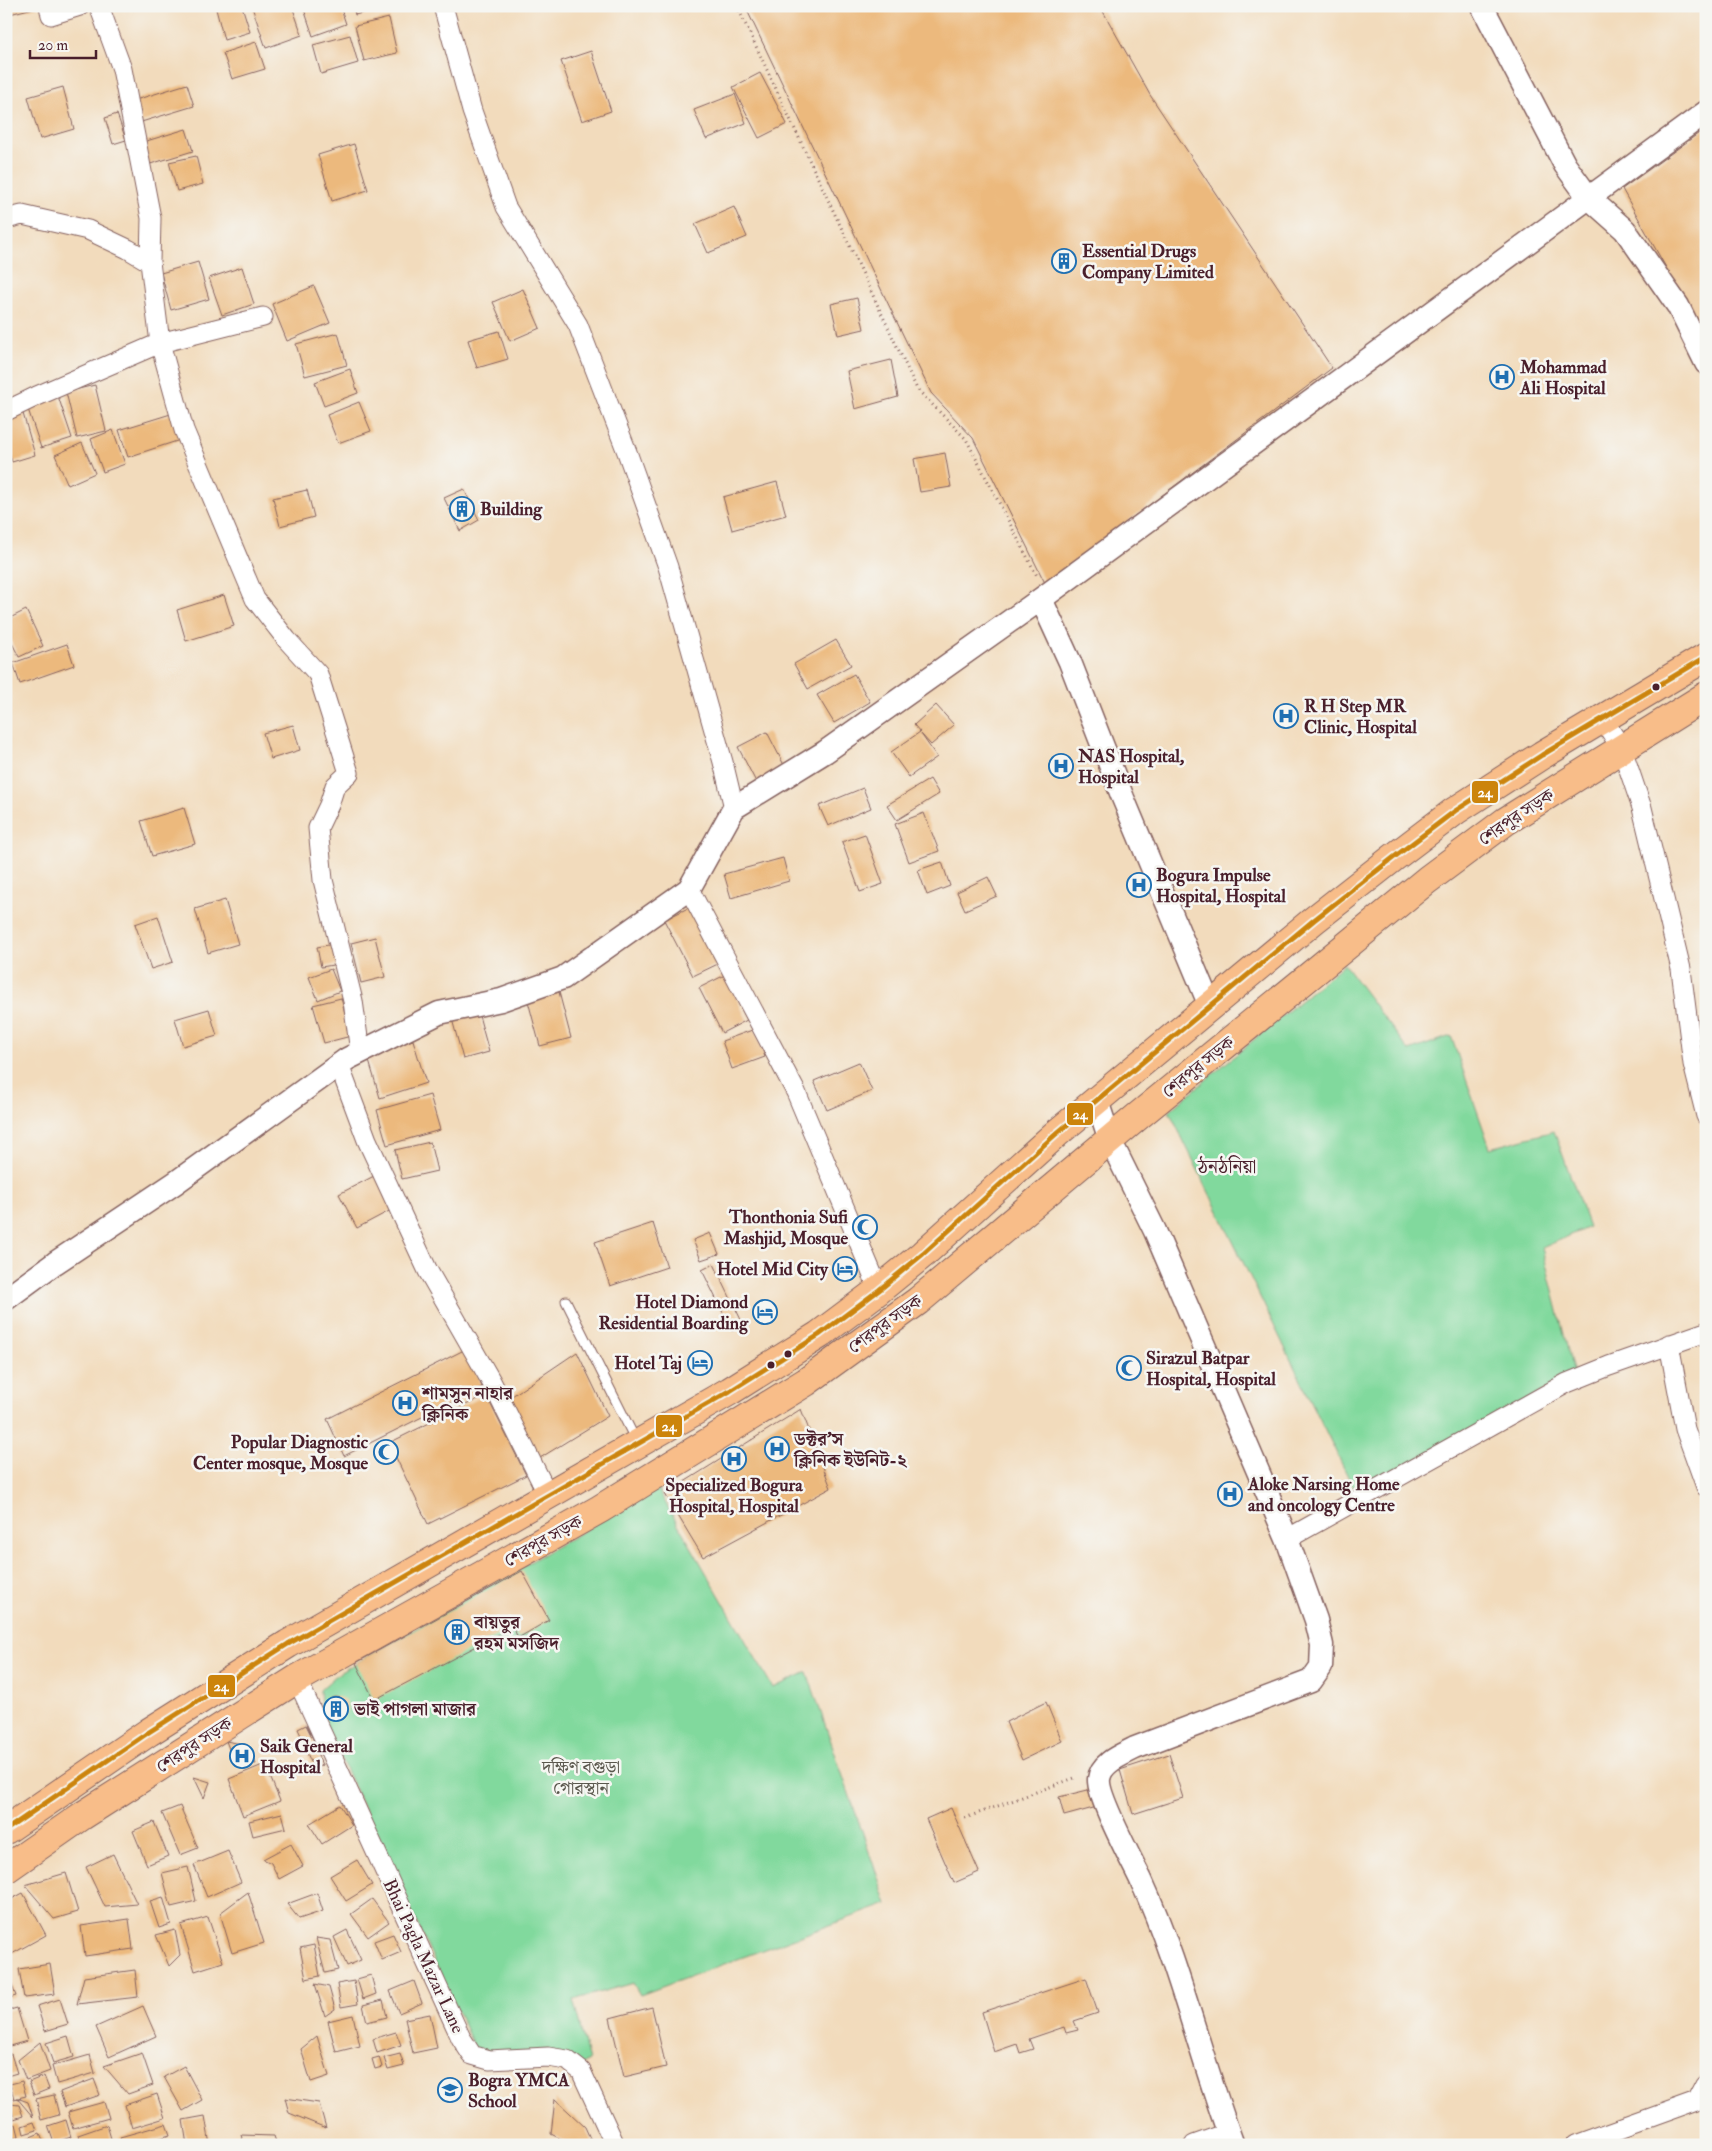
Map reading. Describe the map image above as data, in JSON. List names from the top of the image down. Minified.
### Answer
{"streets":{"highway":["শেরপুর সড়ক"],"street":["Bhai Pagla Mazar Lane"]},"crossings":[["শেরপুর সড়ক","Bhai Pagla Mazar Lane"]],"districts":["ঠনঠনিয়া"],"parks":["দক্ষিণ বগুড়া গোরস্থান"],"places":{"building":["Essential Drugs Company Limited","Building","বায়তুর রহম মসজিদ","ভাই পাগলা মাজার"],"hospital":["Mohammad Ali Hospital","R H Step MR Clinic, Hospital","NAS Hospital, Hospital","Bogura Impulse Hospital, Hospital","শামসুন নাহার ক্লিনিক","ডক্টর'স ক্লিনিক ইউনিট-২","Specialized Bogura Hospital, Hospital","Aloke Narsing Home and oncology Centre","Saik General Hospital"],"mosque":["Thonthonia Sufi Mashjid, Mosque","Sirazul Batpar Hospital, Hospital","Popular Diagnostic Center mosque, Mosque"],"hotel":["Hotel Mid City","Hotel Diamond Residential Boarding","Hotel Taj"],"school or university":["Bogra YMCA School"]},"lines":["transit line 24"],"scale_bar":"20 m"}
